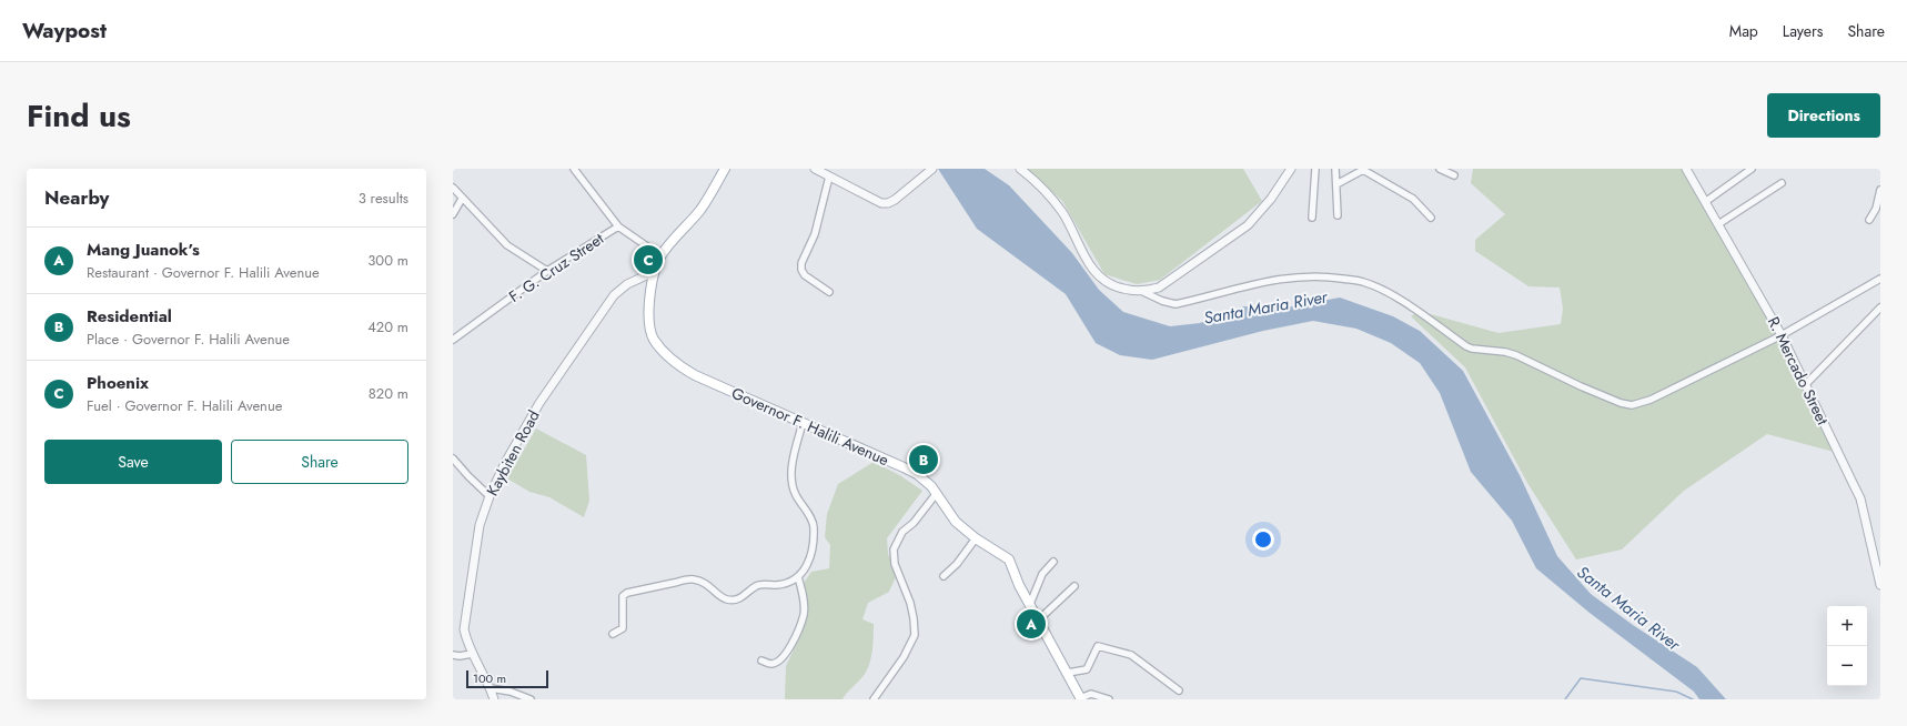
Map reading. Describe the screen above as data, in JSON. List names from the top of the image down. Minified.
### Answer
{"streets":{"main road":["Governor F. Halili Avenue"],"street":["F. G. Cruz Street","R. Mercado Street","Kaybiten Road"]},"crossings":[["F. G. Cruz Street","Governor F. Halili Avenue"],["Governor F. Halili Avenue","Kaybiten Road"]],"water":["Santa Maria River"],"scale_bar":"100 m","page":{"header":"Waypost","nav":["Map","Layers","Share"],"title":"Find us","buttons":["Directions",["Save","Share"]],"heading":["Nearby","3 results"],"list":[{"mark":"A","name":"Mang Juanok’s","note":"Restaurant · Governor F. Halili Avenue","value":"300 m"},{"mark":"B","name":"Residential","note":"Place · Governor F. Halili Avenue","value":"420 m"},{"mark":"C","name":"Phoenix","note":"Fuel · Governor F. Halili Avenue","value":"820 m"}],"pins":["C","B","A"],"map_buttons":["+","−"],"scale":"100 m"}}
